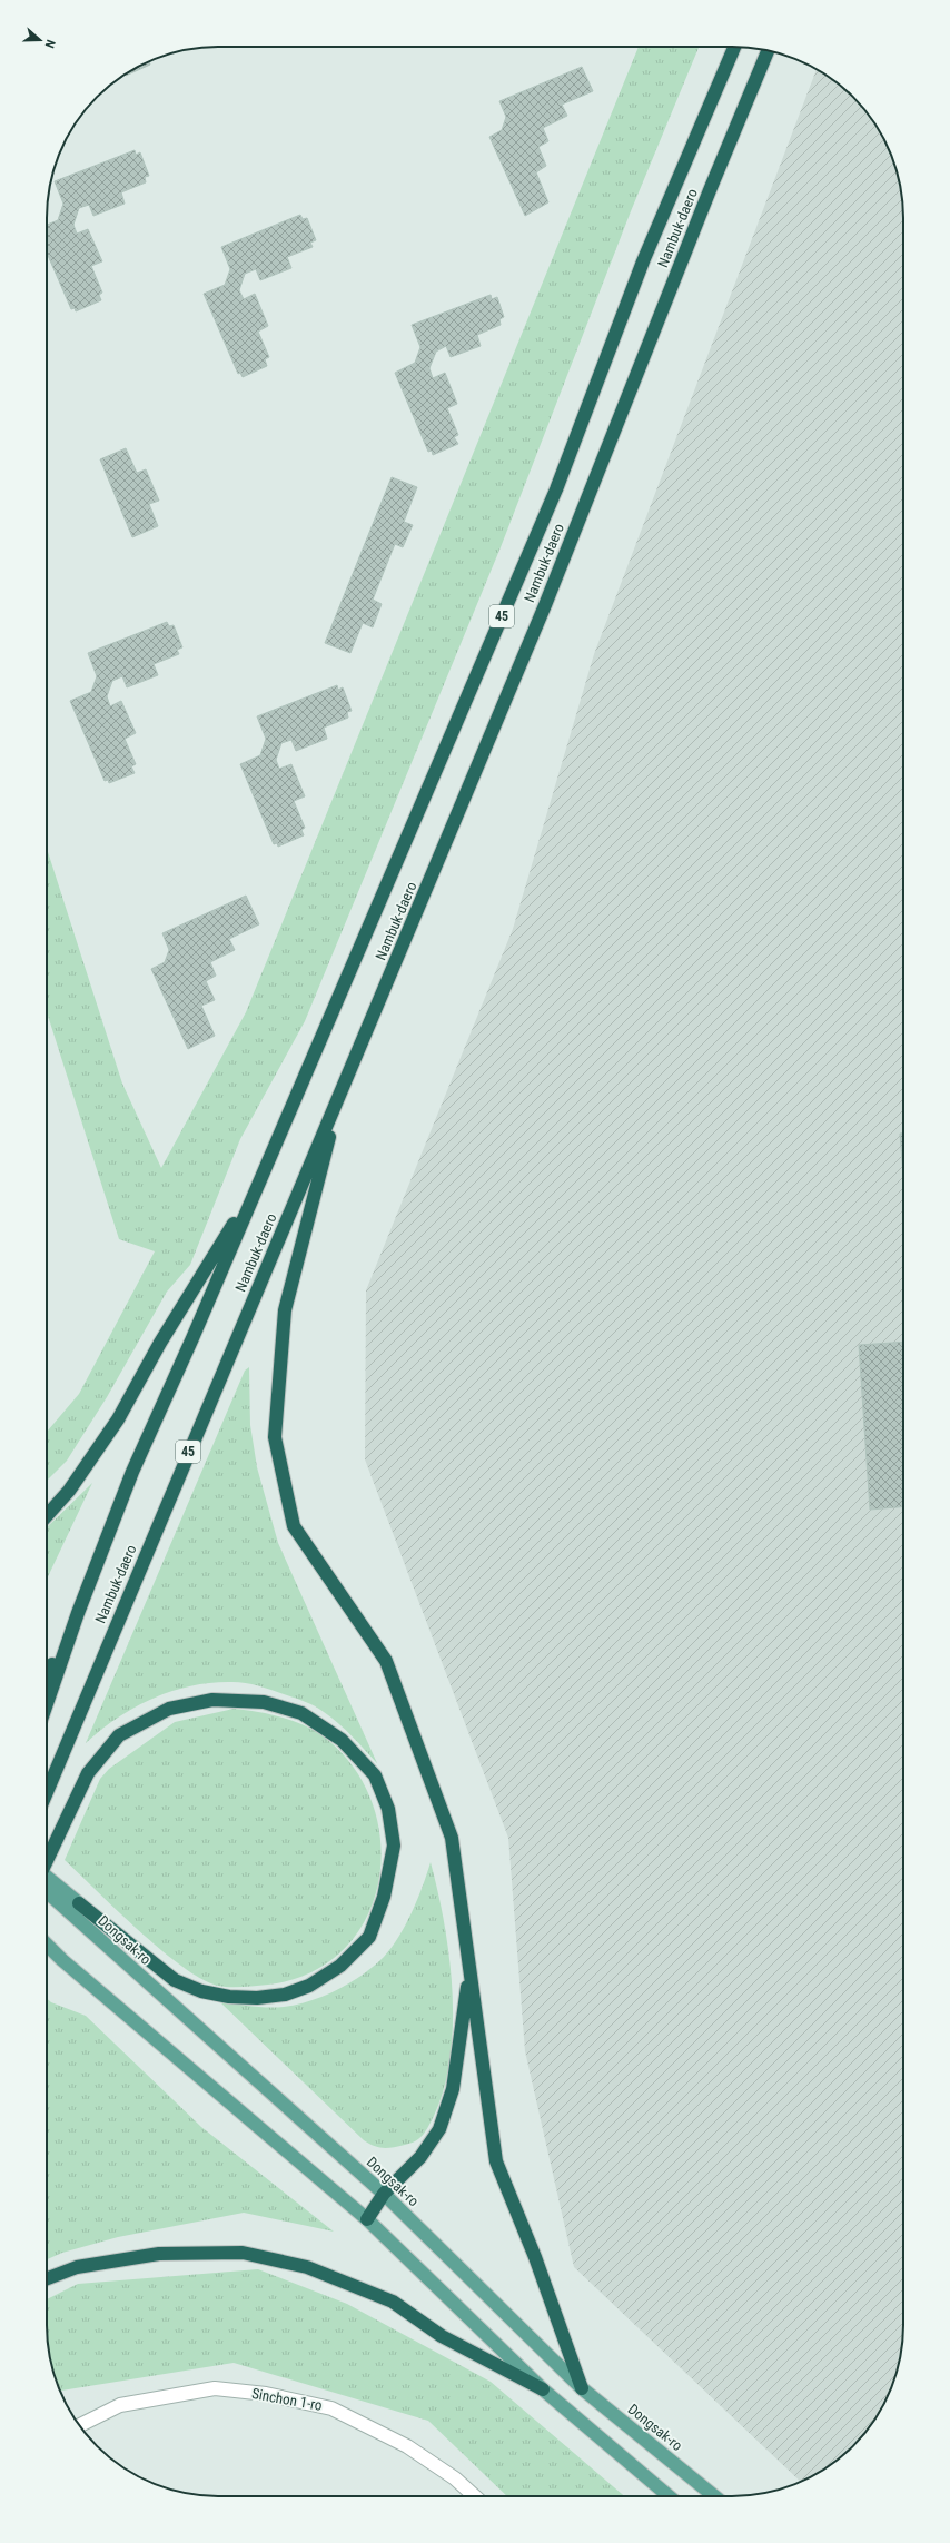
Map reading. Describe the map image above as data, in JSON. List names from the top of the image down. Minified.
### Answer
{"streets":{"highway":["Nambuk-daero","45"],"main road":["Dongsak-ro"],"street":["Sinchon 1-ro"]},"north":"right"}
